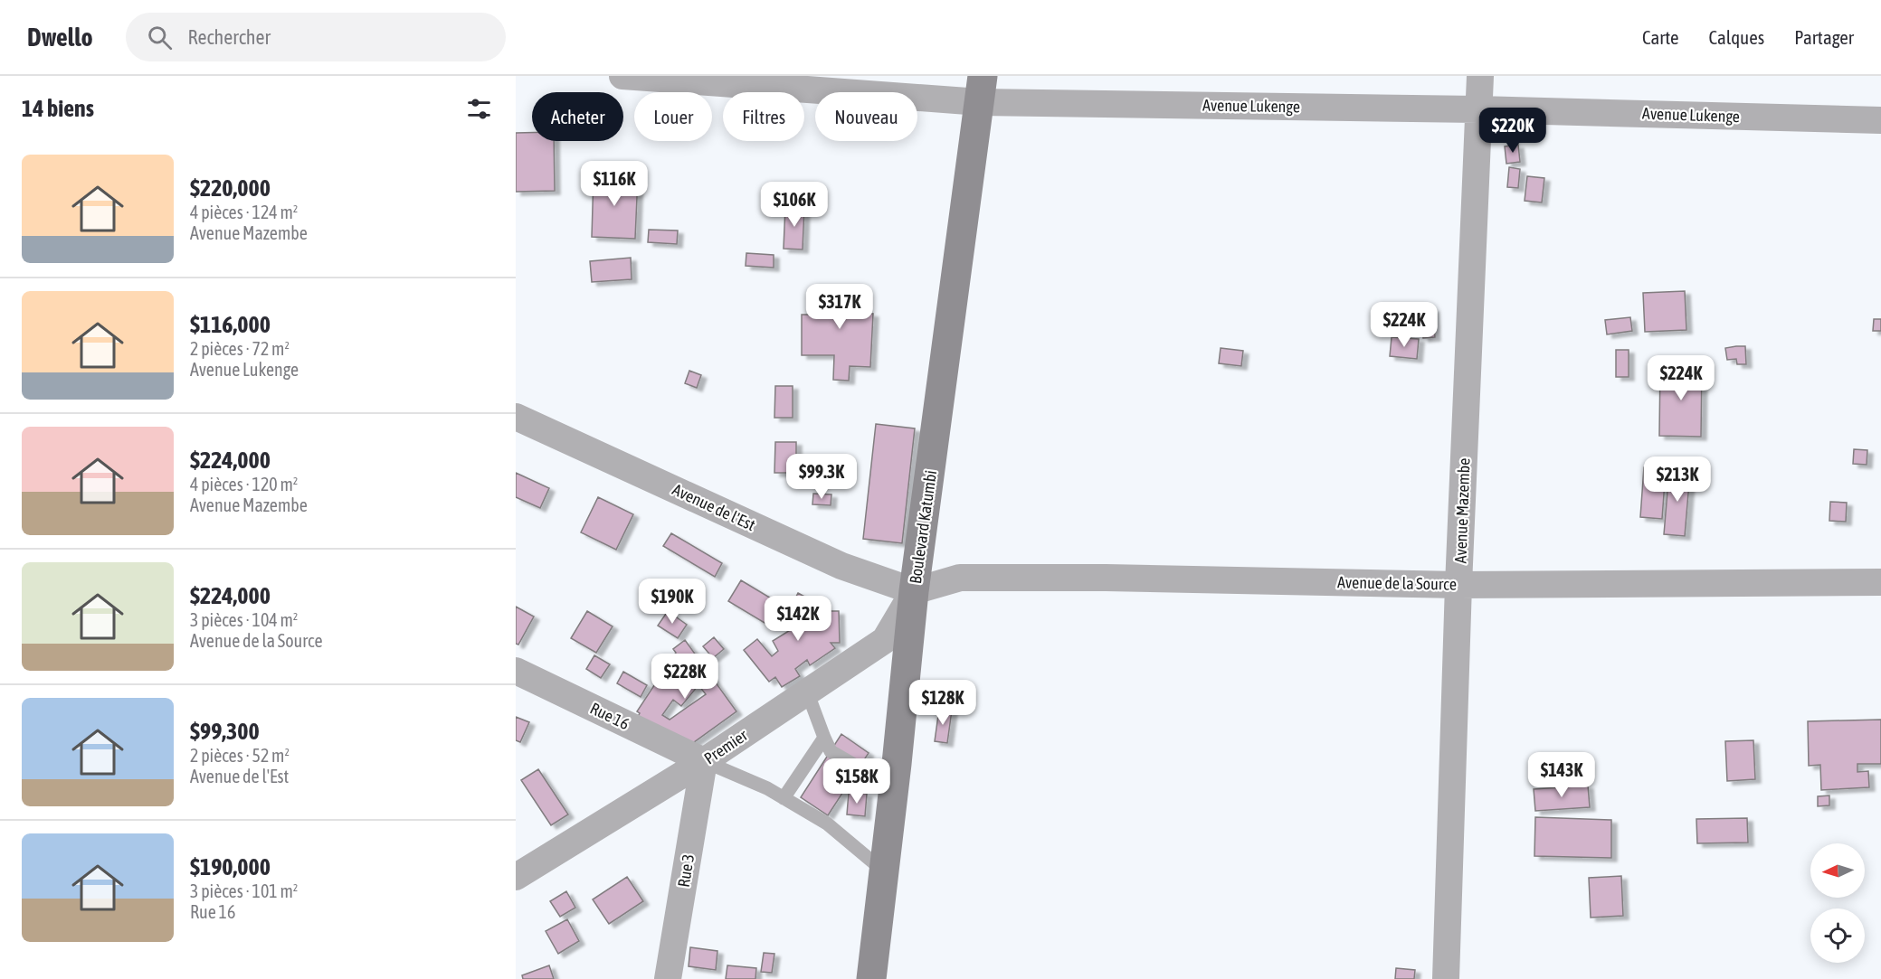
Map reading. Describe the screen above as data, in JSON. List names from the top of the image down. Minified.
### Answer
{"streets":{"street":["Avenue Lukenge","Avenue de l'Est","Avenue Mazembe","Boulevard Katumbi","Avenue de la Source","Rue 16","Premier","Rue 3"]},"crossings":[["Avenue Lukenge","Avenue Mazembe"],["Avenue Lukenge","Boulevard Katumbi"],["Avenue de l'Est","Boulevard Katumbi"],["Avenue de l'Est","Avenue de la Source"],["Avenue de l'Est","Premier"],["Avenue Mazembe","Avenue de la Source"],["Boulevard Katumbi","Avenue de la Source"],["Boulevard Katumbi","Premier"],["Avenue de la Source","Premier"],["Rue 16","Premier"],["Rue 16","Rue 3"],["Premier","Rue 3"]],"north":"left","page":{"header":"Dwello","search":"Rechercher","nav":["Carte","Calques","Partager"],"heading":"14 biens","chip":["Acheter","Louer","Filtres","Nouveau"],"price":["$220K","$116K","$106K","$317K","$224K","$224K","$99.3K","$213K","$190K","$142K","$228K","$128K","$143K","$158K"],"list":[{"name":"$220,000","note":"4 pièces · 124 m² · Avenue Mazembe"},{"name":"$116,000","note":"2 pièces · 72 m² · Avenue Lukenge"},{"name":"$224,000","note":"4 pièces · 120 m² · Avenue Mazembe"},{"name":"$224,000","note":"3 pièces · 104 m² · Avenue de la Source"},{"name":"$99,300","note":"2 pièces · 52 m² · Avenue de l'Est"},{"name":"$190,000","note":"3 pièces · 101 m² · Rue 16"}]}}
